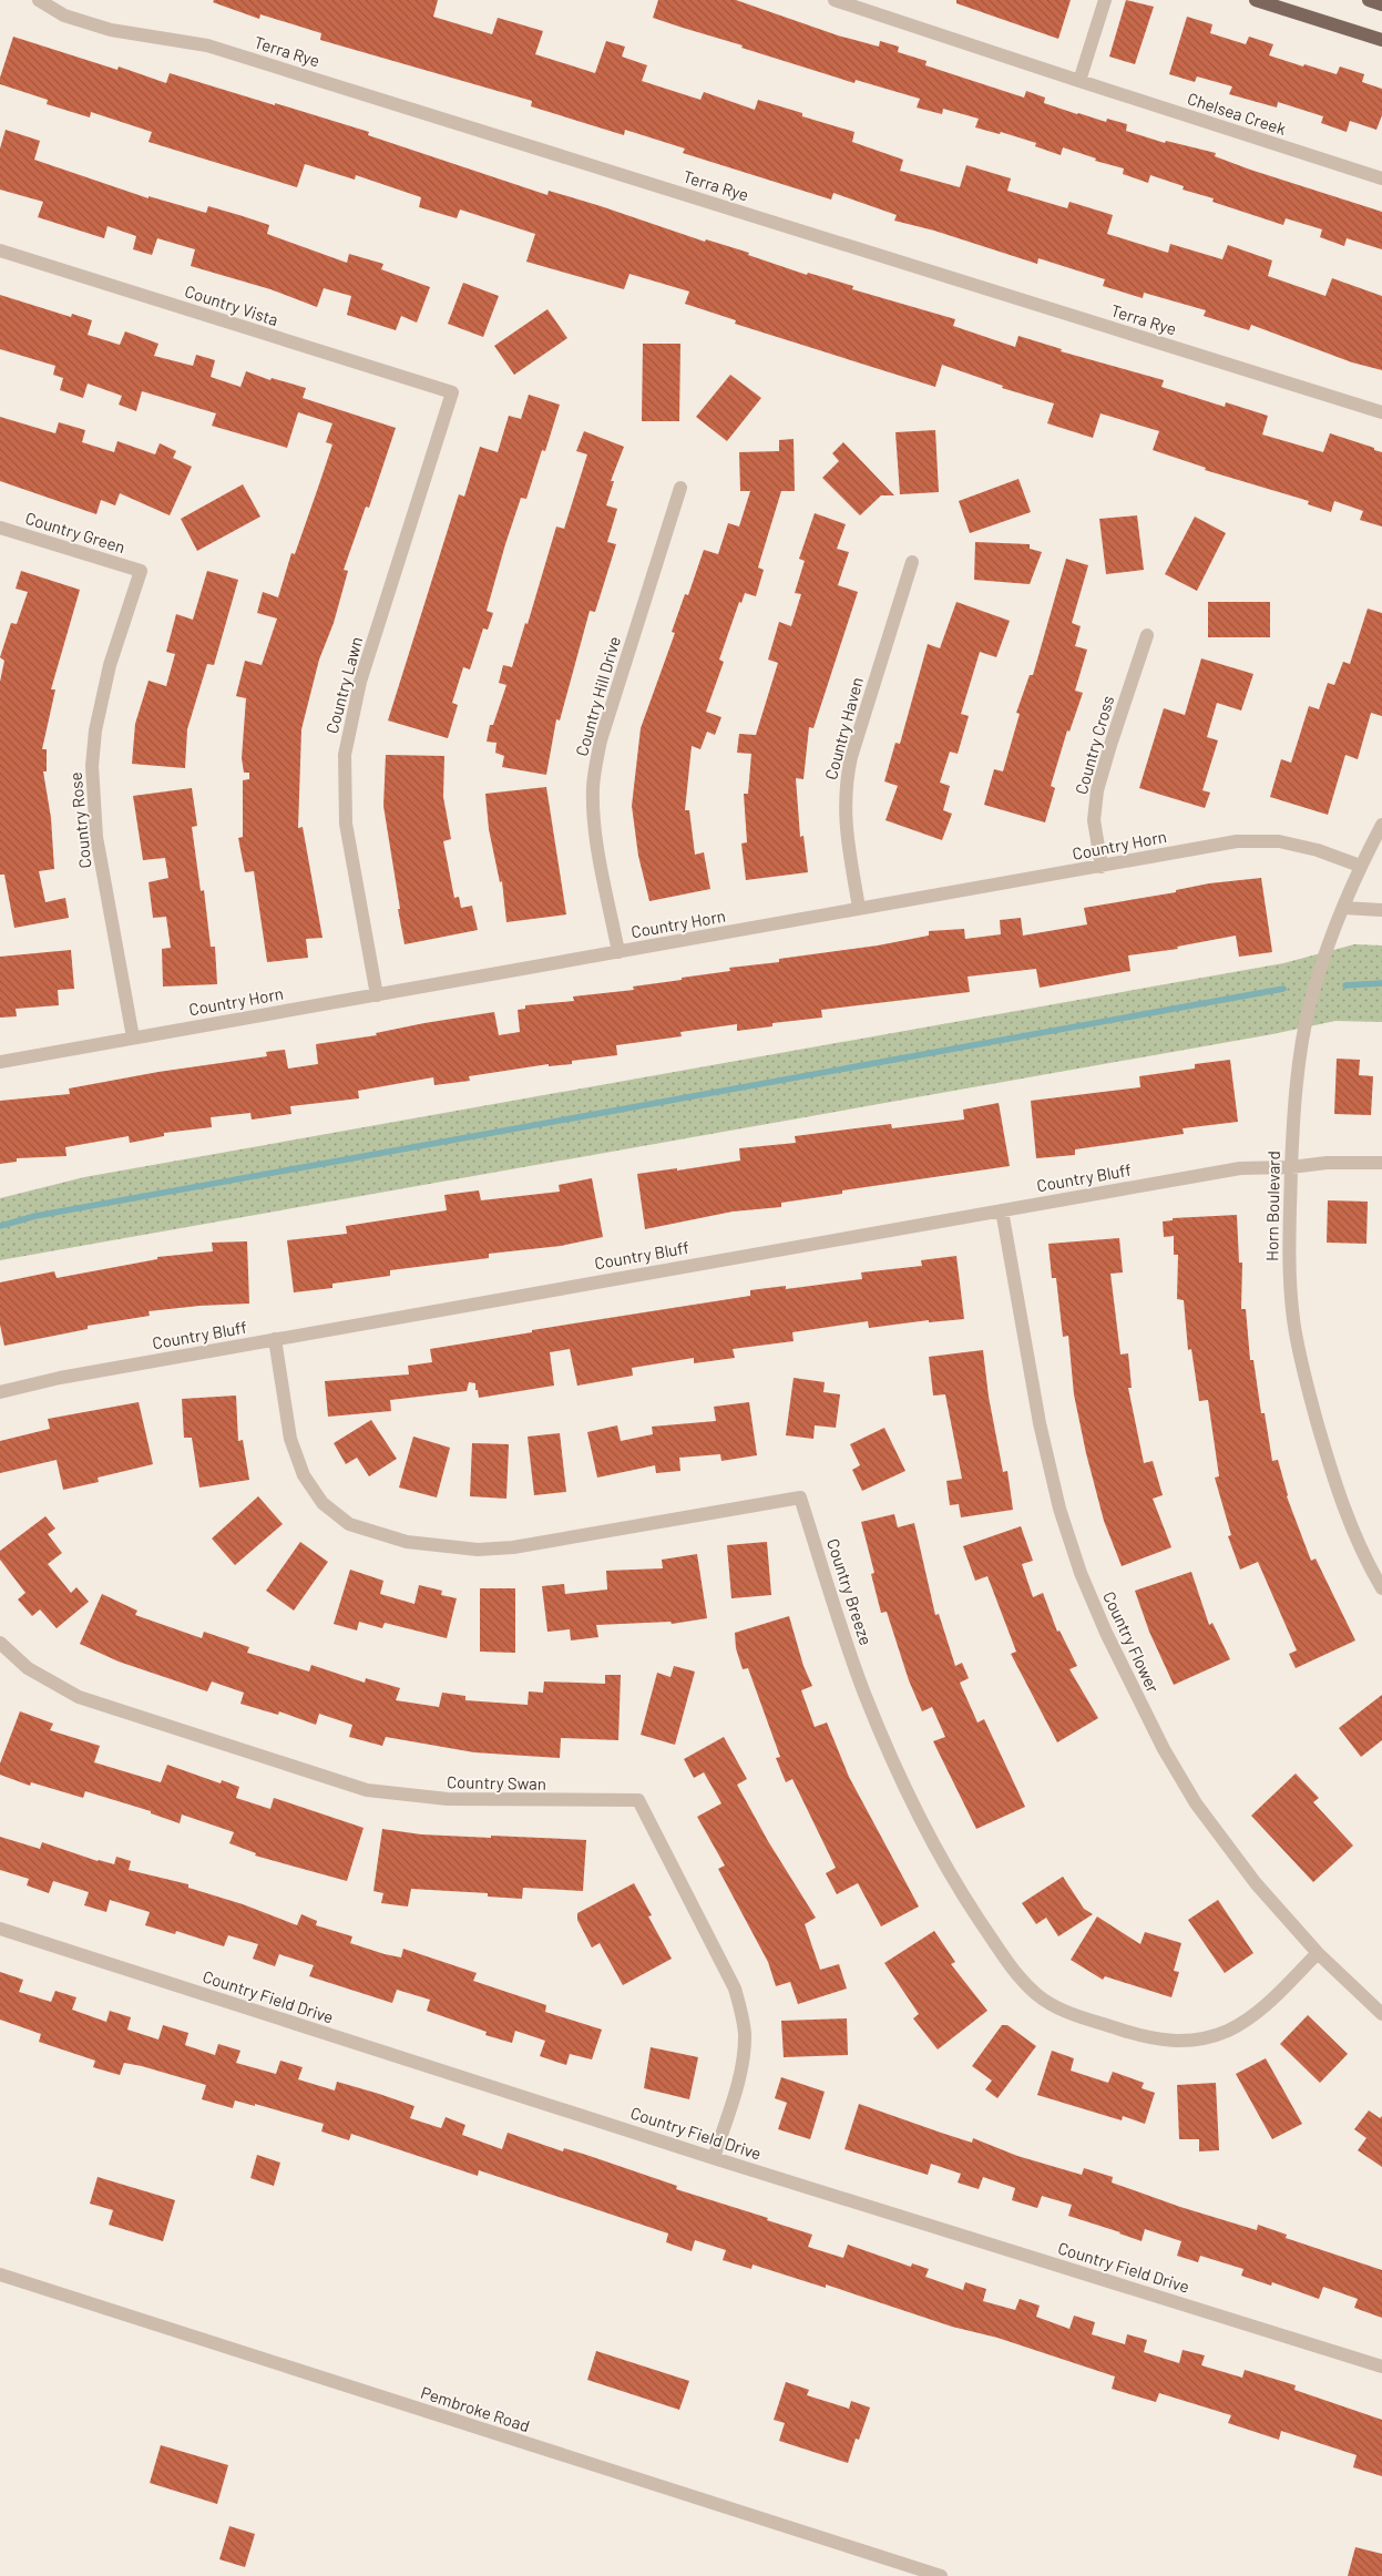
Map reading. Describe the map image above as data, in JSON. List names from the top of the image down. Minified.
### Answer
{"streets":{"street":["Terra Rye","Chelsea Creek","Country Vista","Country Green","Country Lawn","Country Hill Drive","Country Haven","Country Cross","Country Rose","Country Horn","Country Bluff","Horn Boulevard","Country Breeze","Country Flower","Country Swan","Country Field Drive","Pembroke Road"]},"crossings":[["Country Vista","Country Lawn"],["Country Green","Country Rose"],["Country Lawn","Country Horn"],["Country Hill Drive","Country Horn"],["Country Haven","Country Horn"],["Country Cross","Country Horn"],["Country Rose","Country Horn"],["Country Horn","Horn Boulevard"],["Country Bluff","Horn Boulevard"],["Country Bluff","Country Breeze"],["Country Bluff","Country Flower"],["Country Breeze","Country Flower"],["Country Swan","Country Field Drive"]]}
